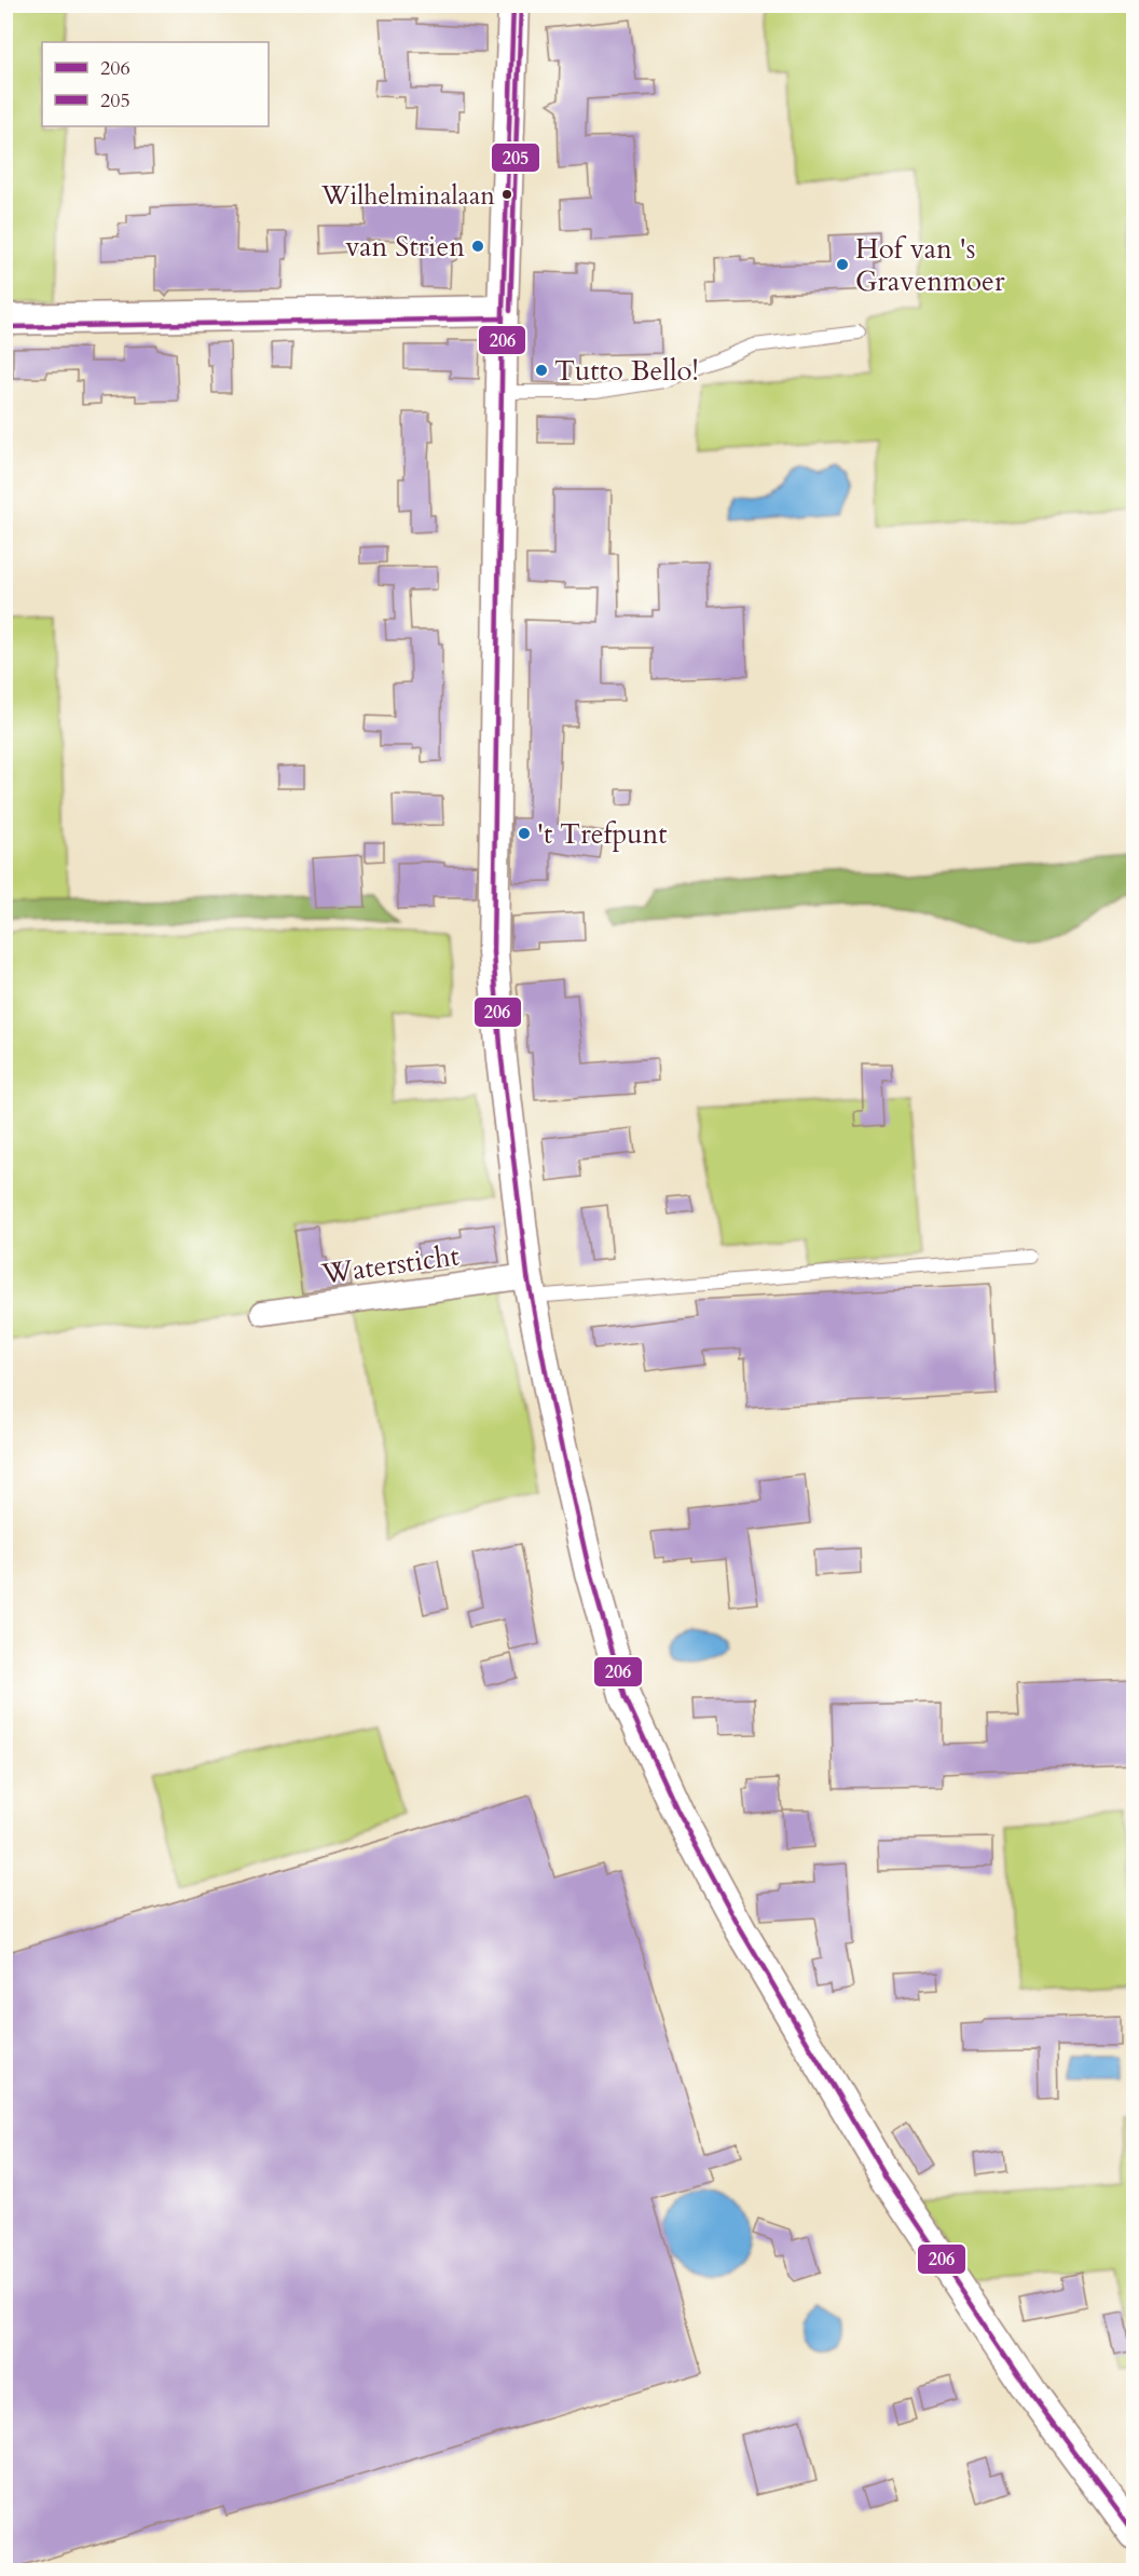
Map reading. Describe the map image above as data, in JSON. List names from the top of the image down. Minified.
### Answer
{"streets":{"street":["Watersticht"]},"places":["Wilhelminalaan","van Strien","Hof van 's Gravenmoer","Tutto Bello!","'t Trefpunt"],"lines":["transit line 206","transit line 205"],"legend":["206","205"]}
